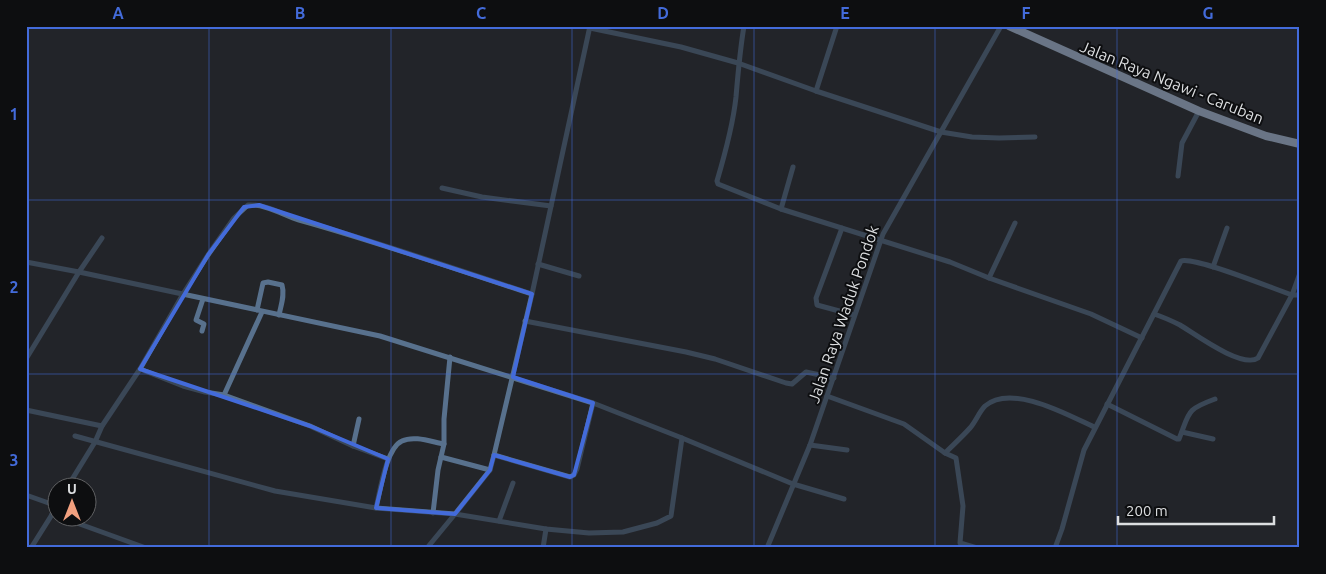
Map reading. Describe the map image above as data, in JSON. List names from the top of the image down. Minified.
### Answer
{"streets":{"highway":["Jalan Raya Ngawi - Caruban"],"street":["Jalan Raya Waduk Pondok"]},"scale_bar":"200 m","north":"top","grid":{"columns":["A","B","C","D","E","F","G"],"rows":["1","2","3"]}}
